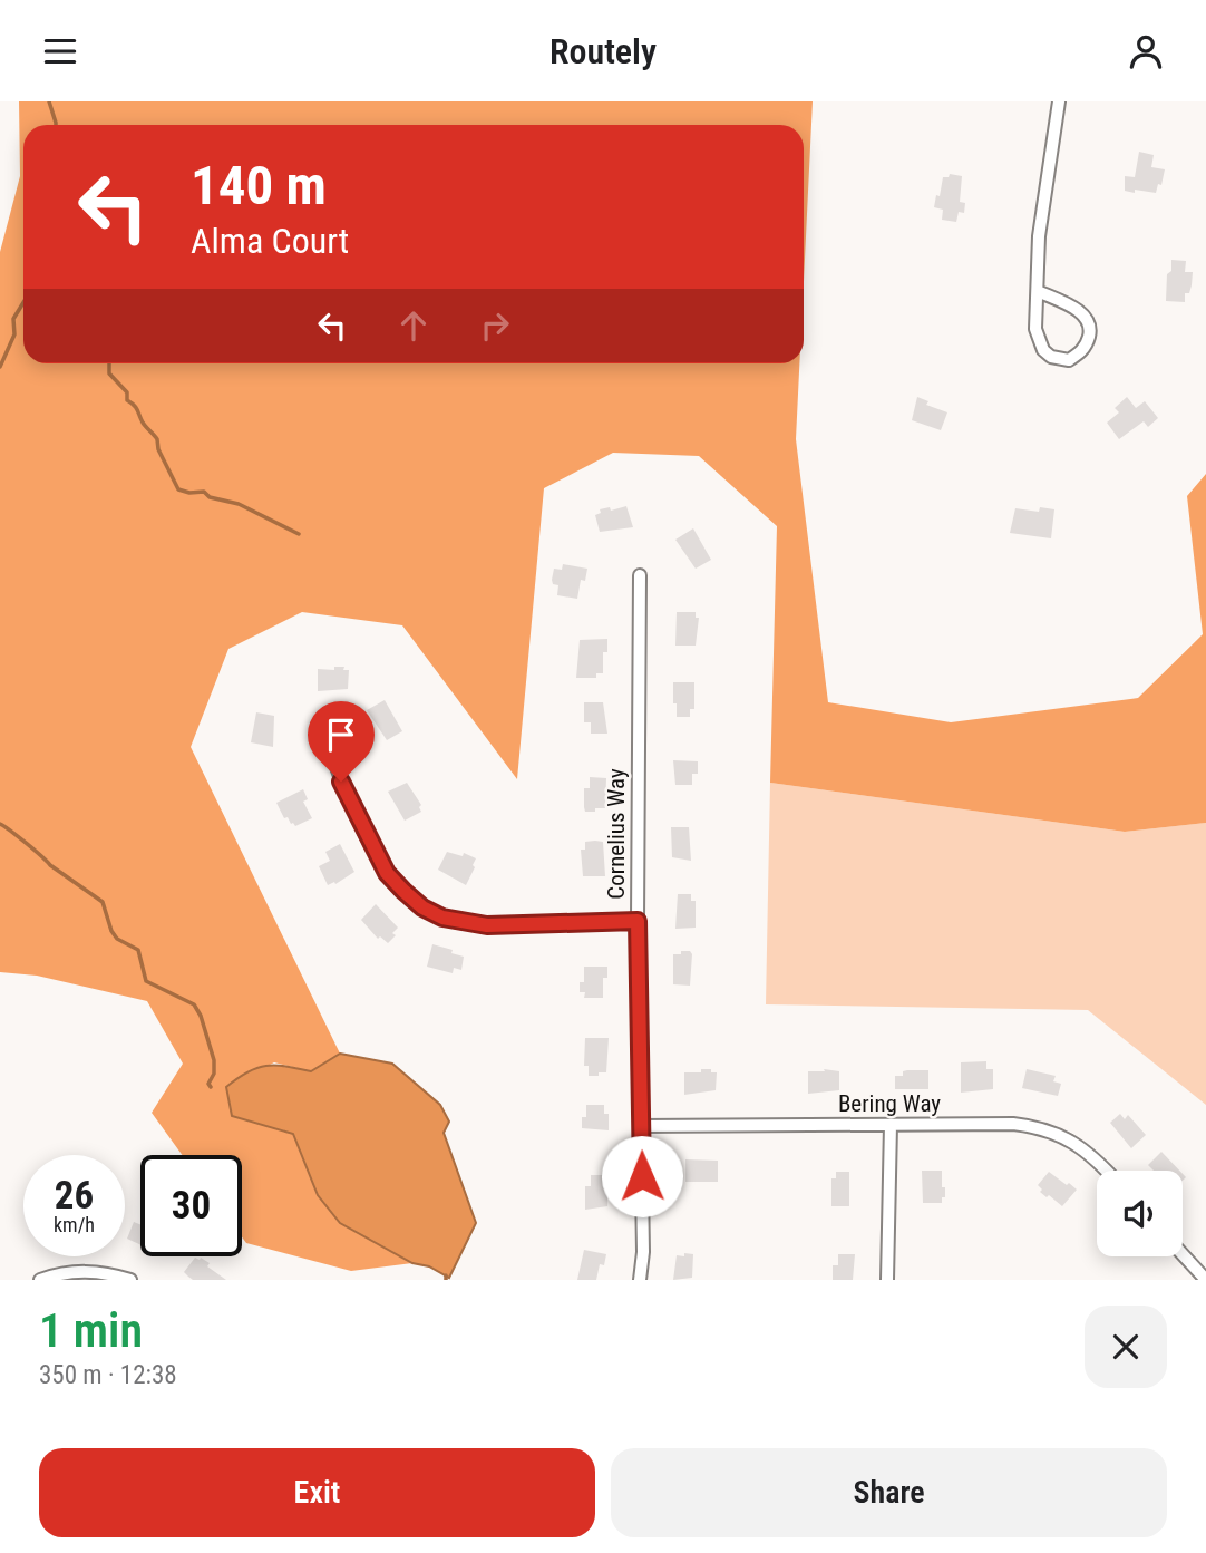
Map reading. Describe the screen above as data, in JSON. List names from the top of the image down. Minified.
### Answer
{"streets":{"street":["Cornelius Way","Bering Way"]},"crossings":[["Cornelius Way","Bering Way"]],"page":{"header":"Routely","turn":["140 m","Alma Court"],"speed":"26 km/h","limit":"30","heading":["1 min","350 m · 12:38"],"buttons":["Exit","Share"]}}
